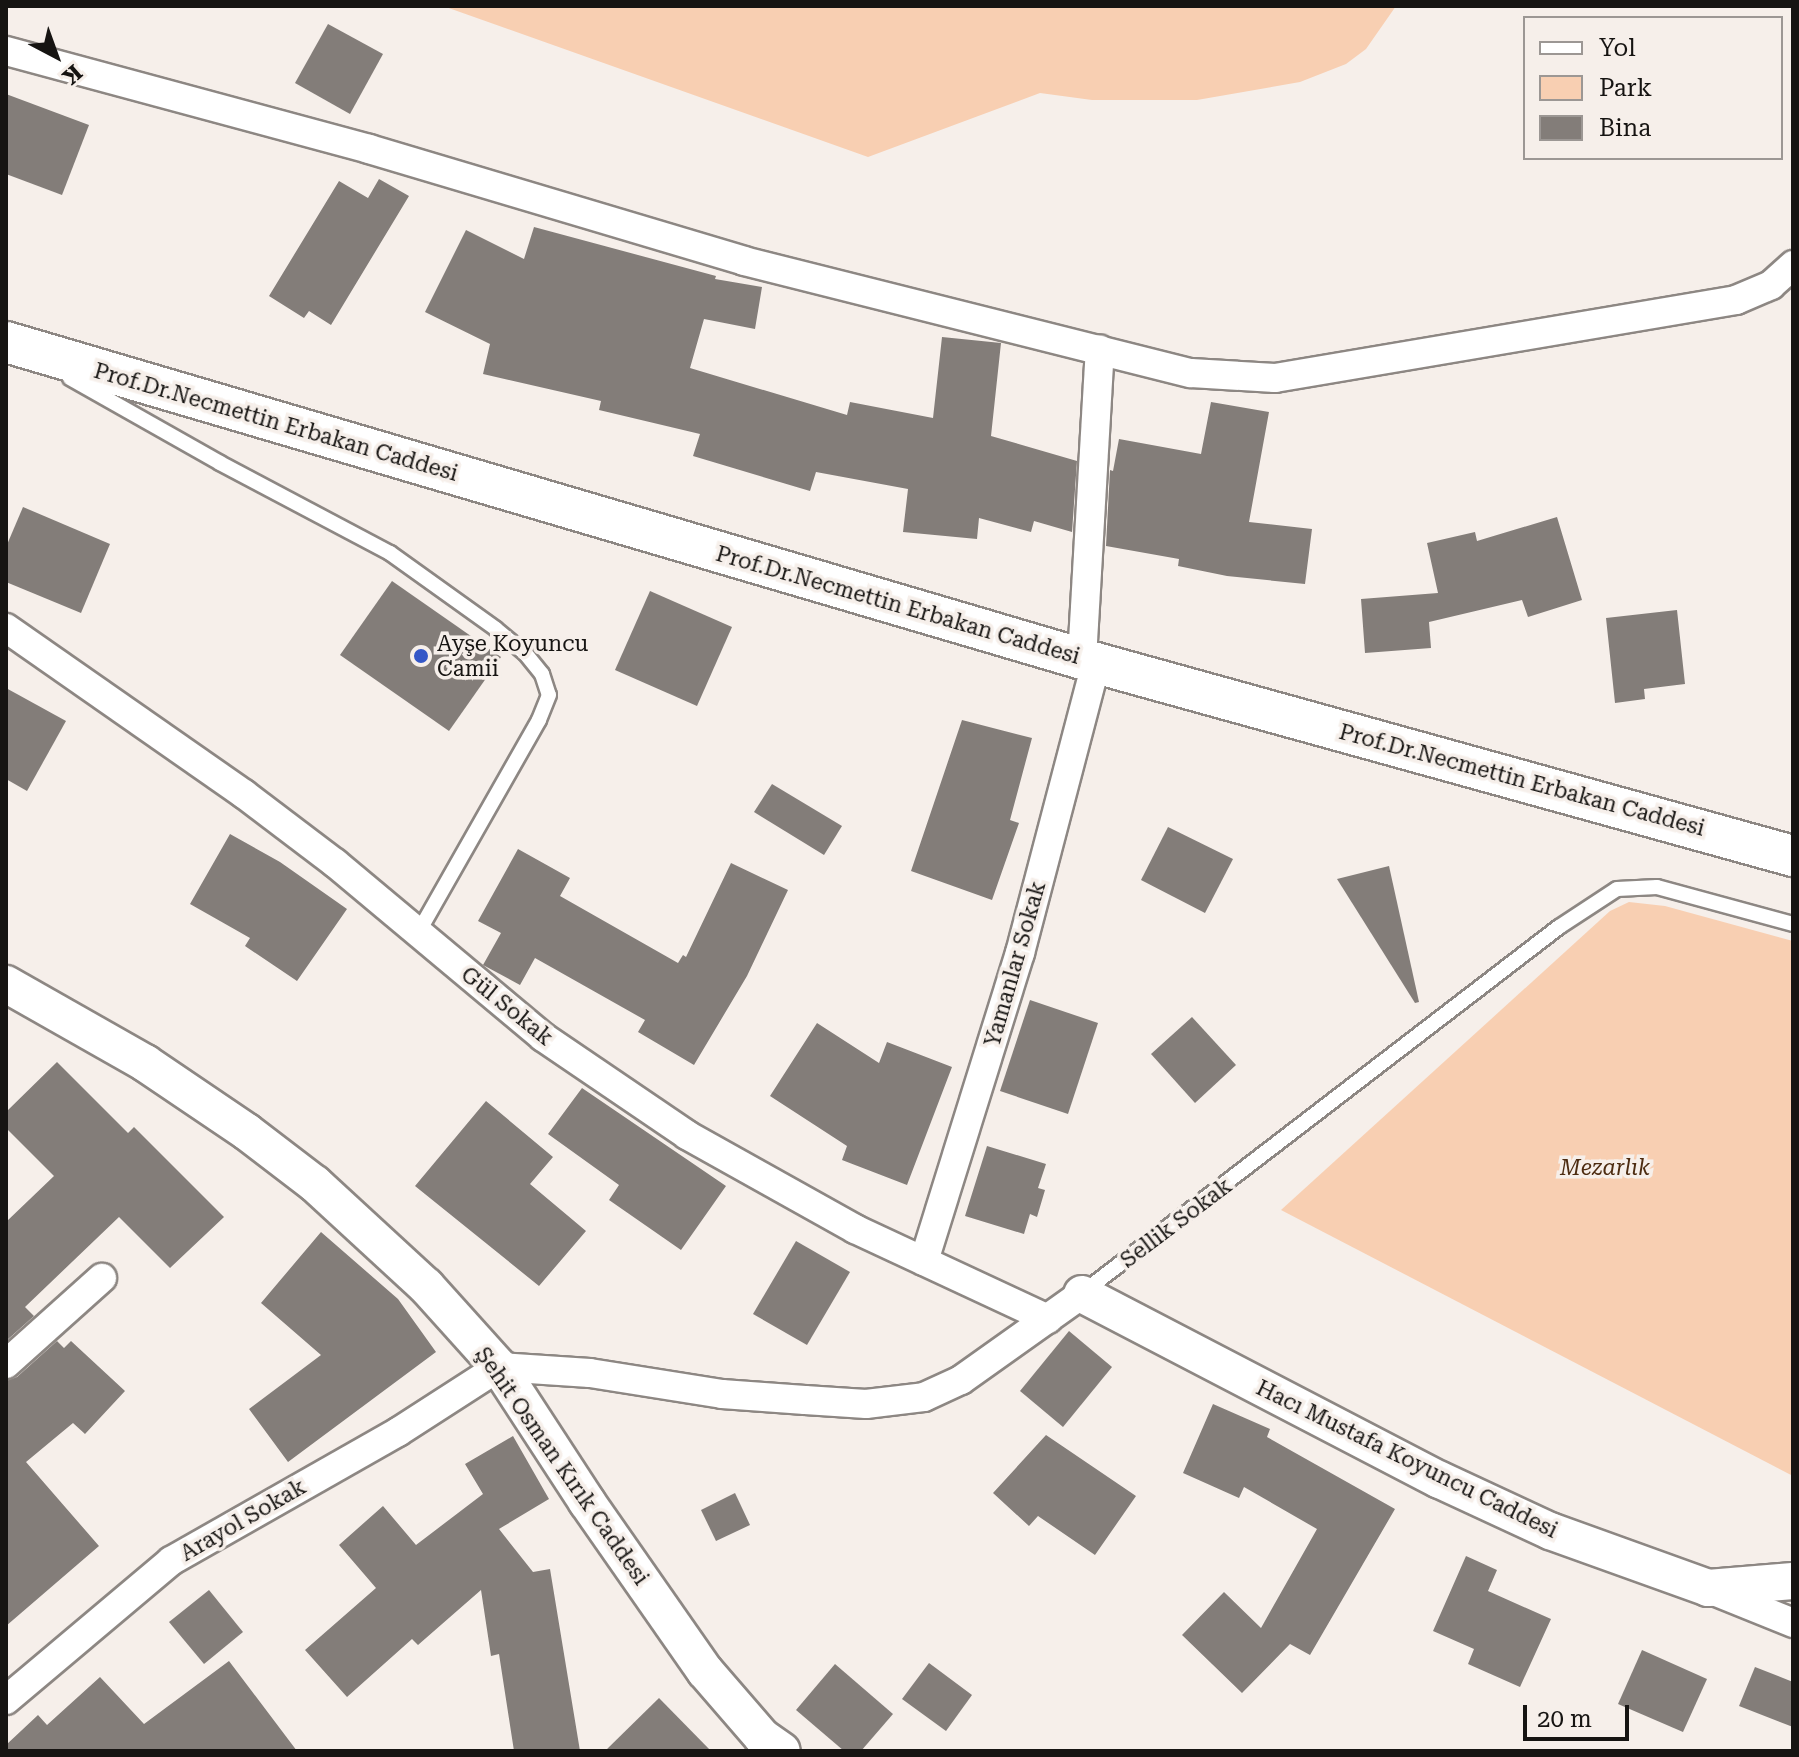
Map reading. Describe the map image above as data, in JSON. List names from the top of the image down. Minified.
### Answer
{"streets":{"main road":["Prof.Dr.Necmettin Erbakan Caddesi"],"street":["Yamanlar Sokak","Gül Sokak","Sellik Sokak","Hacı Mustafa Koyuncu Caddesi","Şehit Osman Kırık Caddesi","Arayol Sokak"]},"crossings":[["Prof.Dr.Necmettin Erbakan Caddesi","Yamanlar Sokak"],["Yamanlar Sokak","Gül Sokak"],["Gül Sokak","Sellik Sokak"],["Sellik Sokak","Hacı Mustafa Koyuncu Caddesi"],["Sellik Sokak","Şehit Osman Kırık Caddesi"],["Sellik Sokak","Arayol Sokak"],["Şehit Osman Kırık Caddesi","Arayol Sokak"]],"parks":["Mezarlık"],"places":["Ayşe Koyuncu Camii"],"legend":["Yol","Park","Bina"],"scale_bar":"20 m","north":"bottom right"}
